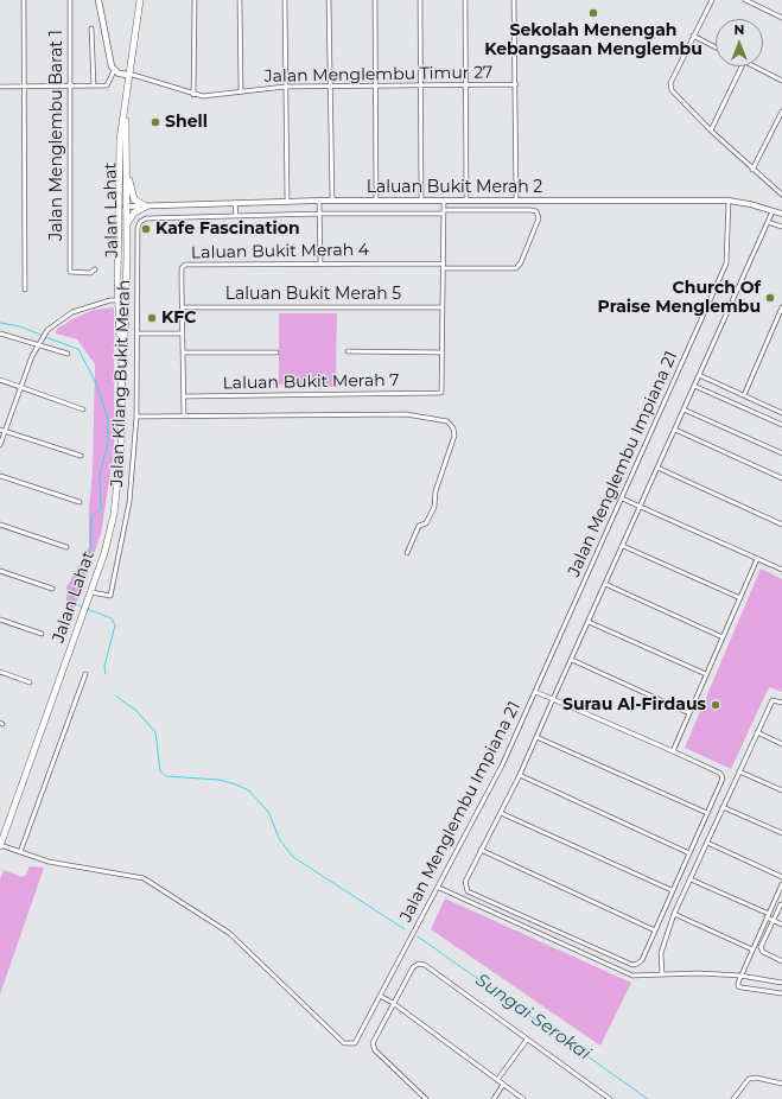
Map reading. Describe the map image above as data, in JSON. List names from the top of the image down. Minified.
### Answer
{"streets":{"main road":["Jalan Lahat"],"street":["Jalan Menglembu Timur 27","Jalan Menglembu Barat 1","Laluan Bukit Merah 2","Laluan Bukit Merah 4","Laluan Bukit Merah 5","Laluan Bukit Merah 7","Jalan Kilang Bukit Merah","Jalan Menglembu Impiana 21"]},"crossings":[["Jalan Menglembu Timur 27","Jalan Lahat"],["Laluan Bukit Merah 2","Jalan Lahat"],["Laluan Bukit Merah 2","Jalan Kilang Bukit Merah"],["Laluan Bukit Merah 2","Jalan Menglembu Impiana 21"],["Jalan Lahat","Jalan Kilang Bukit Merah"],["Jalan Lahat","Jalan Menglembu Impiana 21"],["Laluan Bukit Merah 4","Laluan Bukit Merah 5"],["Laluan Bukit Merah 4","Laluan Bukit Merah 7"]],"water":["Sungai Serokai"],"places":["Sekolah Menengah Kebangsaan Menglembu","Shell","Kafe Fascination","Church Of Praise Menglembu","KFC","Surau Al-Firdaus"],"north":"top"}
